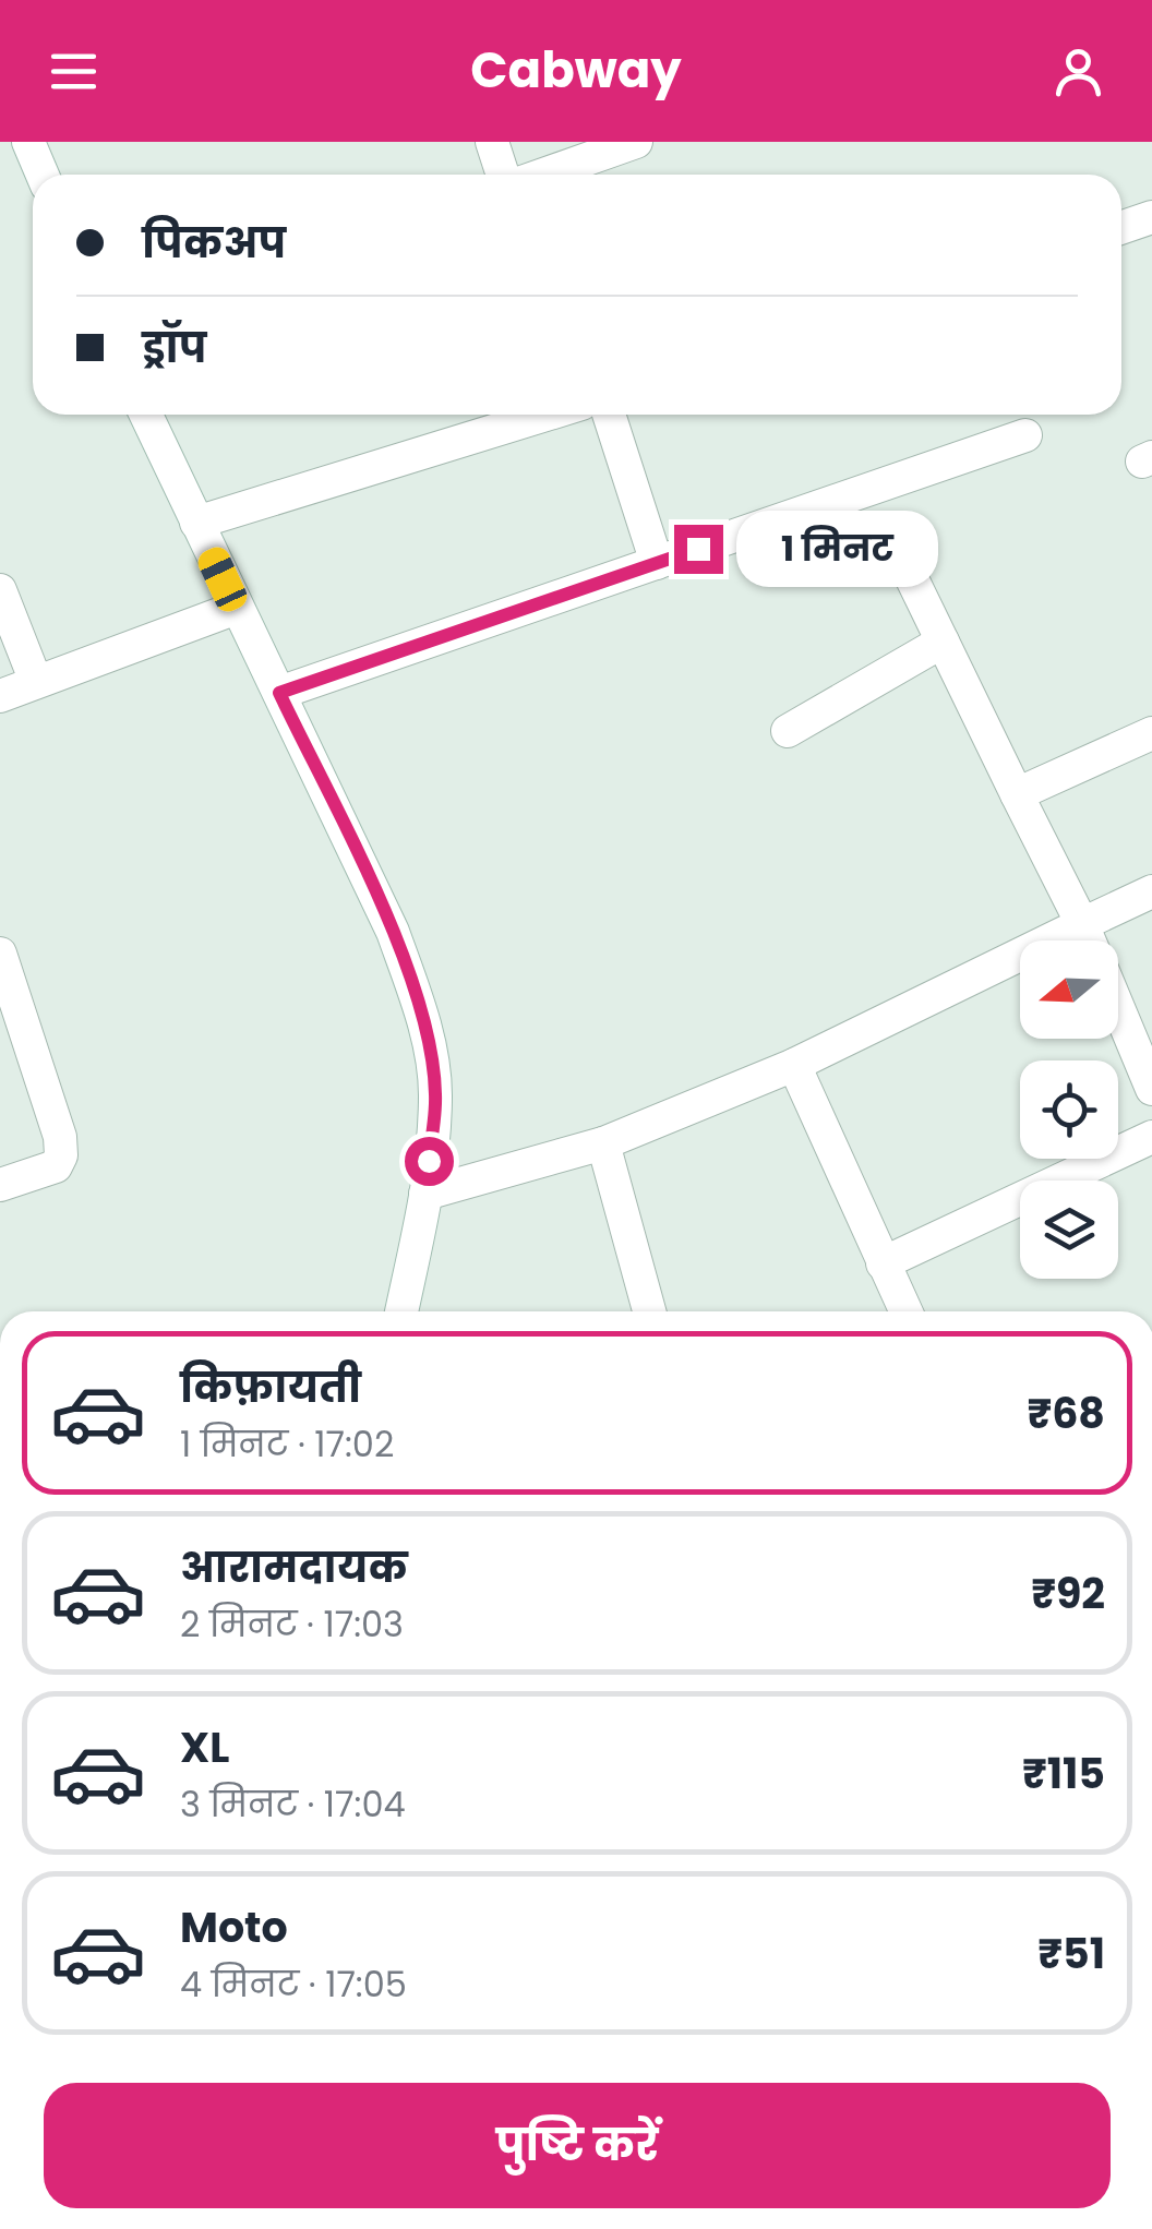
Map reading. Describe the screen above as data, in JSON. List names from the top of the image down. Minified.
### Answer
{"north":"left","page":{"header":"Cabway","banner":["पिकअप","ड्रॉप"],"bubble":"1 मिनट","list":[{"name":"किफ़ायती","note":"1 मिनट · 17:02","value":"₹68"},{"name":"आरामदायक","note":"2 मिनट · 17:03","value":"₹92"},{"name":"XL","note":"3 मिनट · 17:04","value":"₹115"},{"name":"Moto","note":"4 मिनट · 17:05","value":"₹51"}],"buttons":"पुष्टि करें"}}
